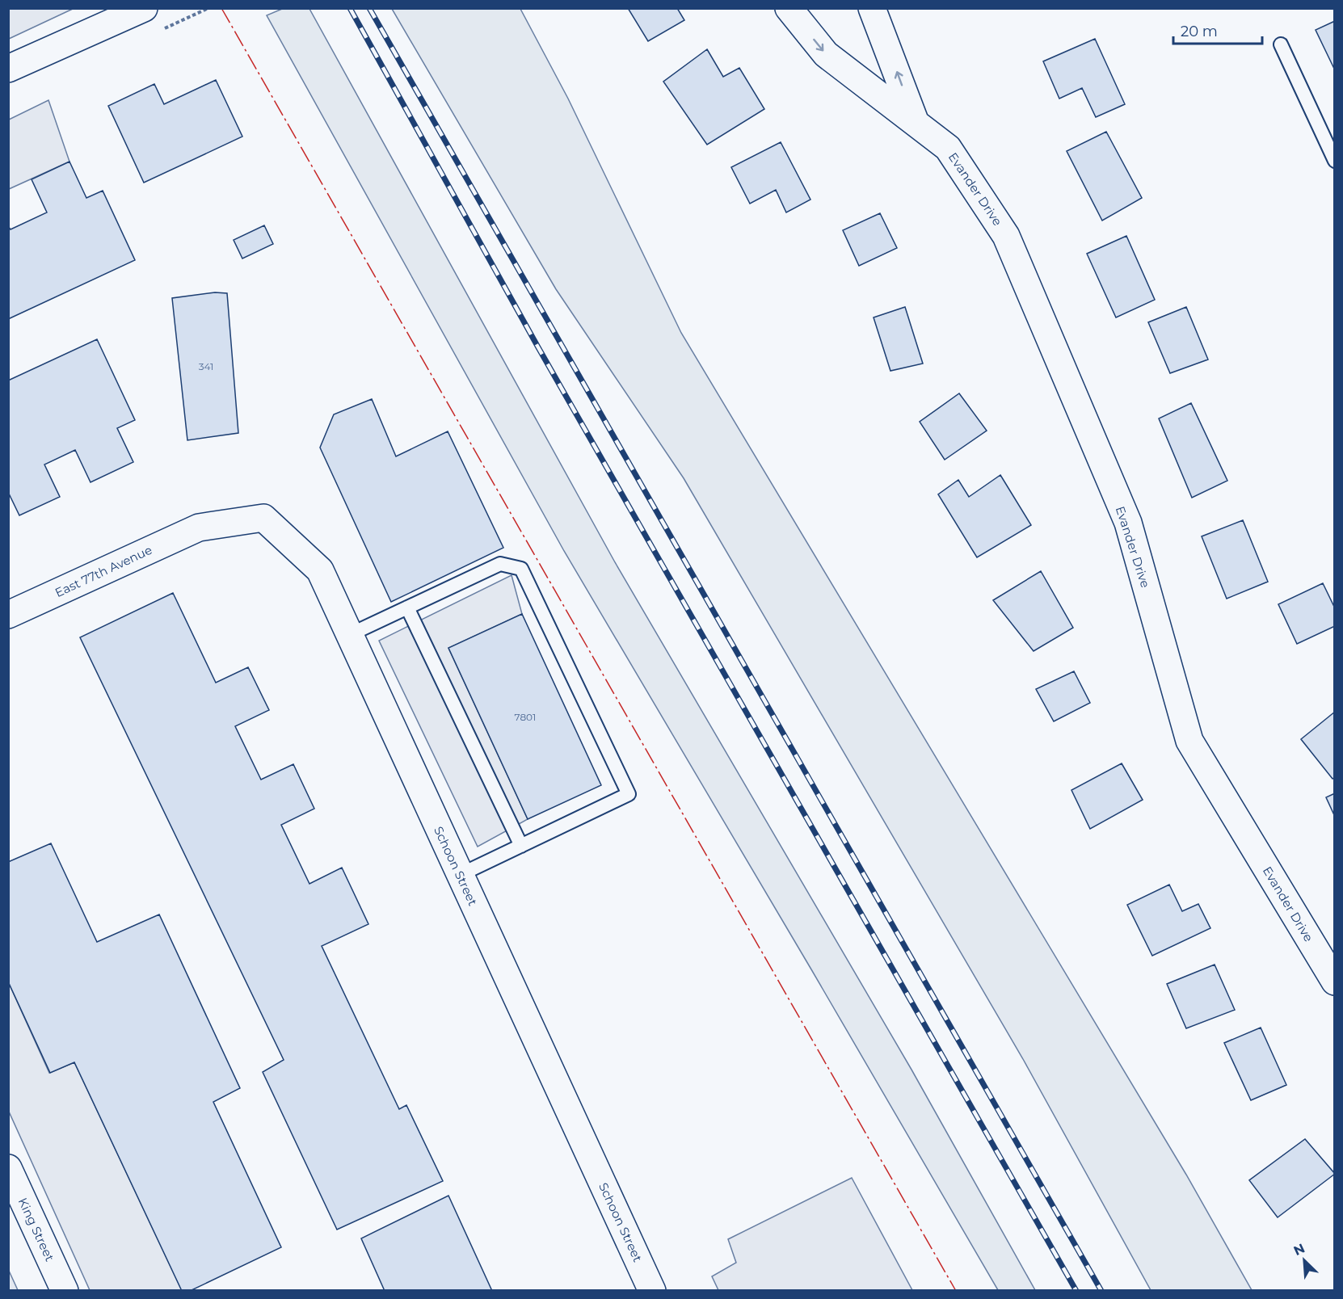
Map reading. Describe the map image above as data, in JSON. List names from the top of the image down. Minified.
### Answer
{"streets":{"street":["Evander Drive","East 77th Avenue","Schoon Street","King Street"]},"crossings":[["East 77th Avenue","Schoon Street"]],"house_numbers":["341","7801"],"scale_bar":"20 m","north":"top left"}
